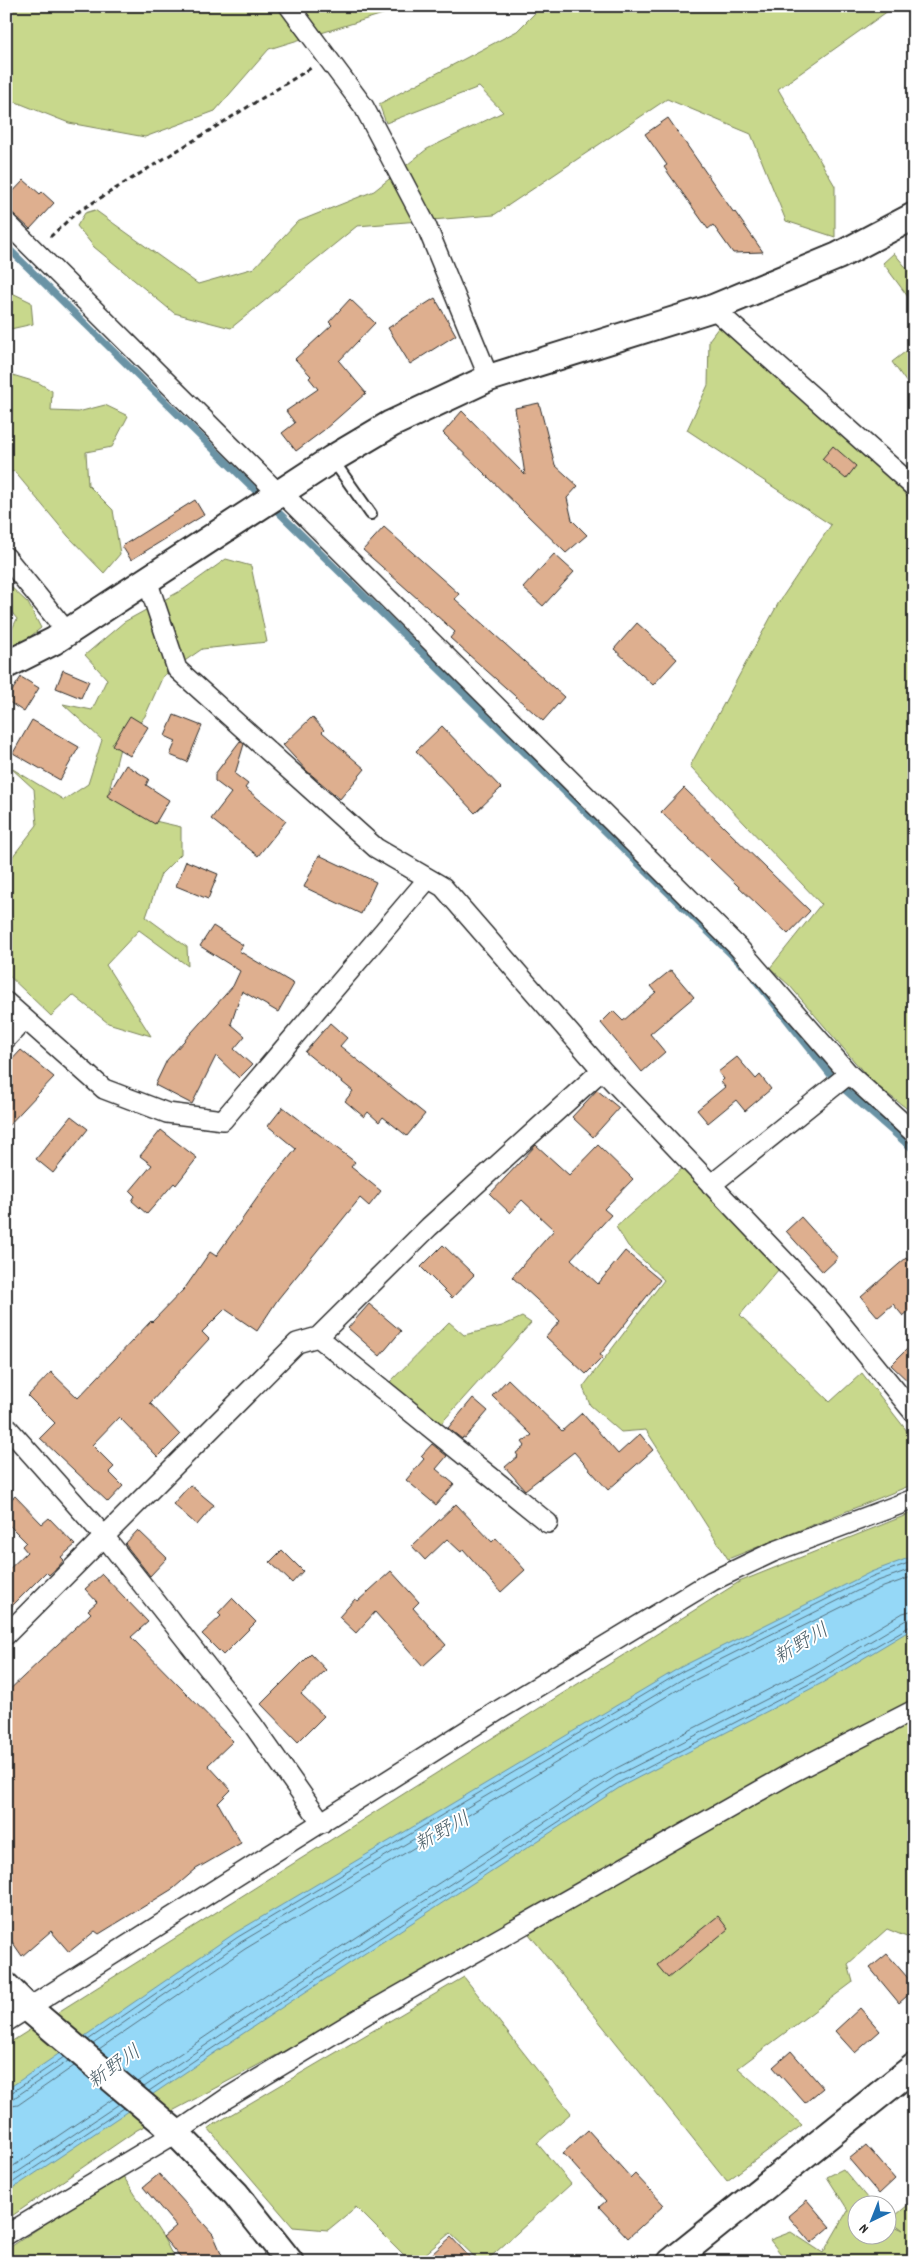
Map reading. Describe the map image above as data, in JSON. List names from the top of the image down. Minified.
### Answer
{"water":["新野川"],"north":"bottom left"}
